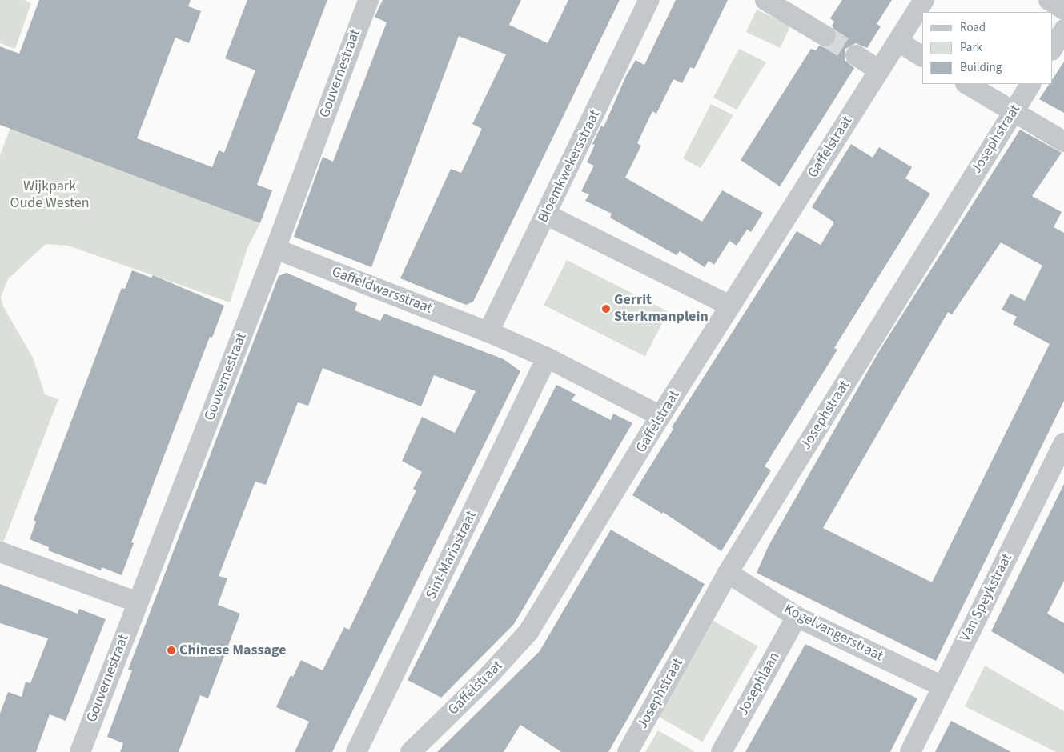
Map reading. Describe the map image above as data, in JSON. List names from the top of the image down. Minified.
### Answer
{"streets":{"street":["Gouvernestraat","Josephstraat","Gaffelstraat","Bloemkwekersstraat","Gaffeldwarsstraat","Sint-Mariastraat","Van Speykstraat","Kogelvangerstraat","Josephlaan"]},"crossings":[["Gouvernestraat","Gaffeldwarsstraat"],["Josephstraat","Kogelvangerstraat"],["Bloemkwekersstraat","Gaffeldwarsstraat"],["Van Speykstraat","Kogelvangerstraat"],["Kogelvangerstraat","Josephlaan"]],"parks":["Wijkpark Oude Westen"],"places":["Gerrit Sterkmanplein","Chinese Massage"],"legend":["Road","Park","Building"]}
